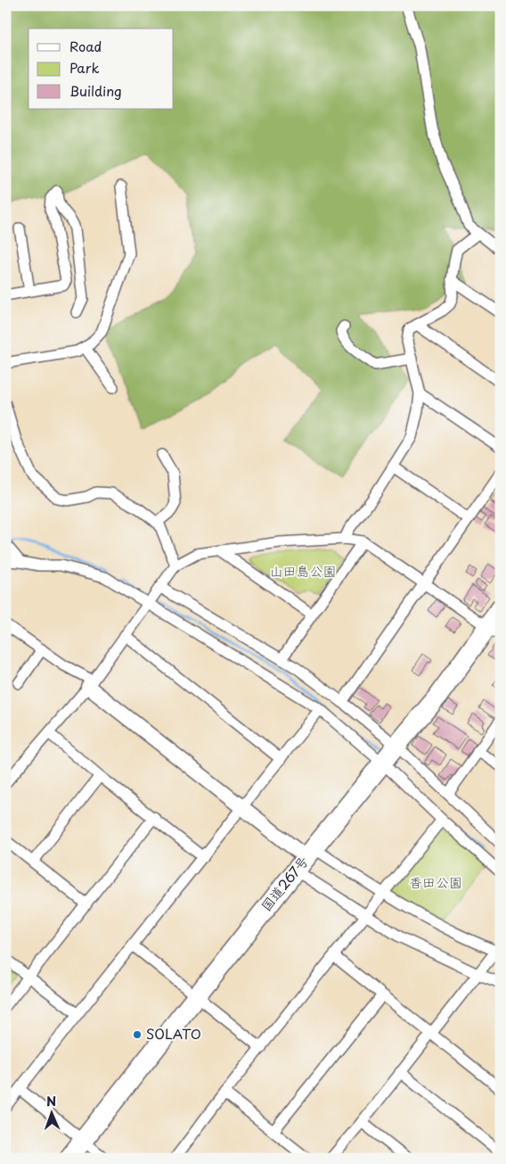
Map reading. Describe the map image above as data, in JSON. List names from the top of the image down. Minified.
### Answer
{"streets":{"highway":["国道267号"]},"parks":["山田島公園","香田公園"],"places":["SOLATO"],"legend":["Road","Park","Building"],"north":"top"}
